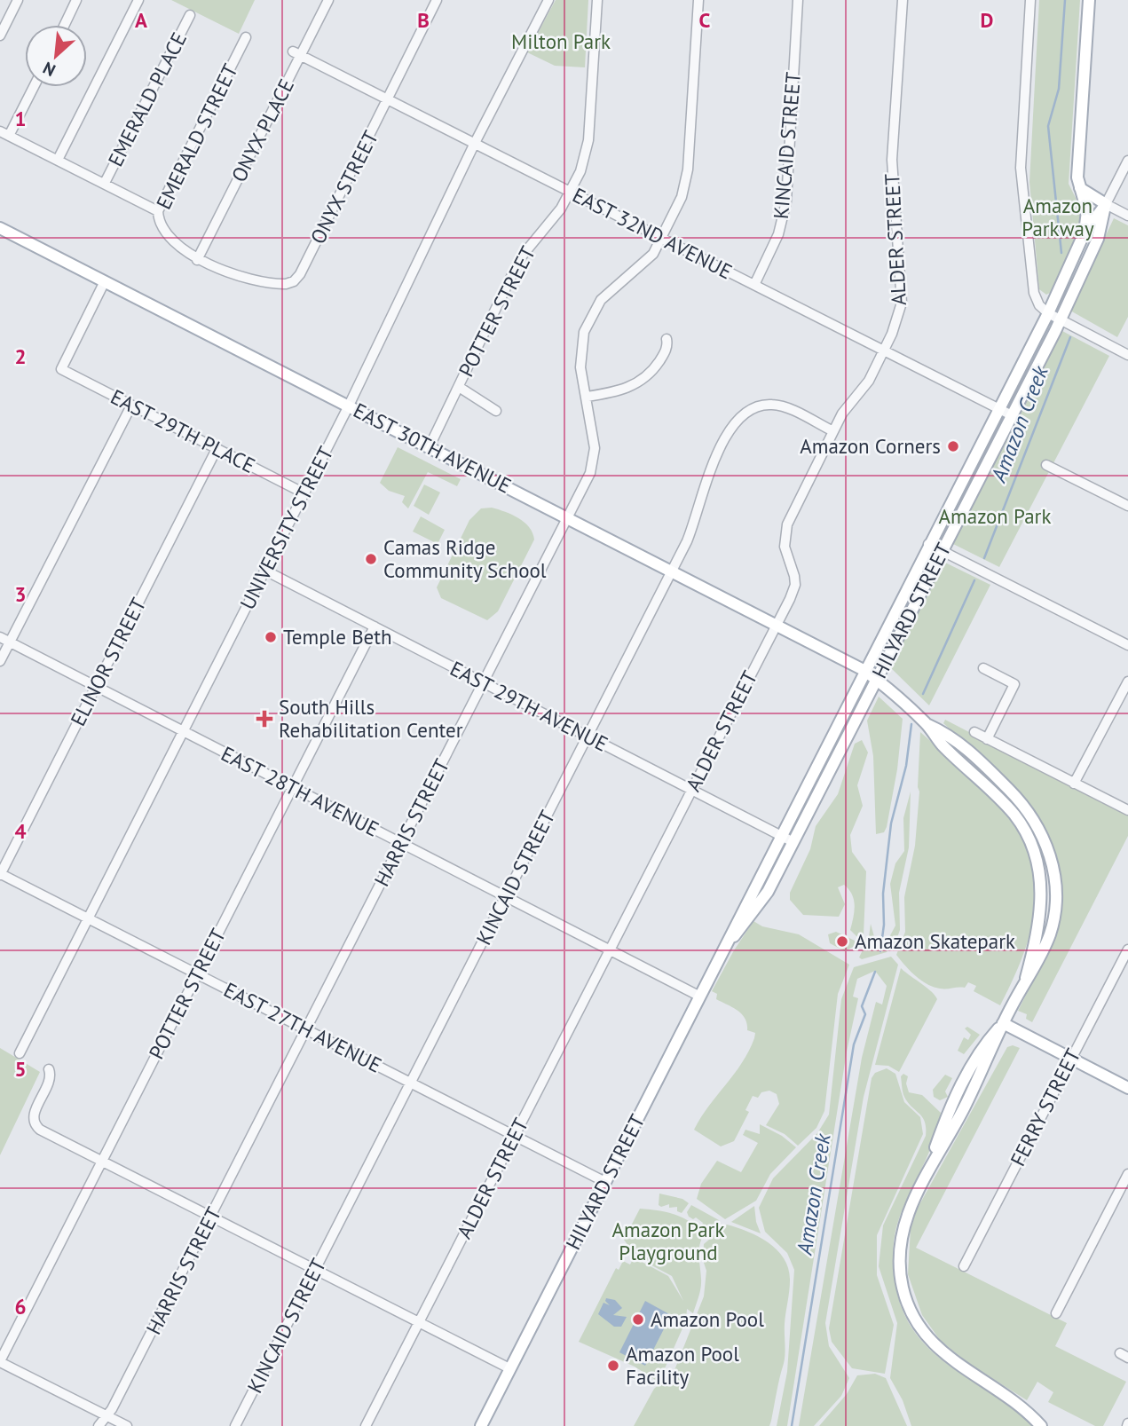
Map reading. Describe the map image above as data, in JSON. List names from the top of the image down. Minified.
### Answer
{"streets":{"main road":["EAST 30TH AVENUE","HILYARD STREET"],"street":["EMERALD PLACE","ONYX PLACE","EMERALD STREET","KINCAID STREET","ONYX STREET","EAST 32ND AVENUE","ALDER STREET","POTTER STREET","EAST 29TH PLACE","UNIVERSITY STREET","ELINOR STREET","EAST 29TH AVENUE","EAST 28TH AVENUE","HARRIS STREET","EAST 27TH AVENUE","FERRY STREET"]},"crossings":[["ONYX PLACE","EMERALD STREET"],["ONYX PLACE","ONYX STREET"],["ONYX PLACE","EAST 32ND AVENUE"],["EMERALD STREET","ONYX STREET"],["KINCAID STREET","EAST 32ND AVENUE"],["KINCAID STREET","ALDER STREET"],["KINCAID STREET","EAST 30TH AVENUE"],["KINCAID STREET","EAST 29TH AVENUE"],["KINCAID STREET","EAST 28TH AVENUE"],["KINCAID STREET","EAST 27TH AVENUE"],["ONYX STREET","EAST 32ND AVENUE"],["EAST 32ND AVENUE","ALDER STREET"],["EAST 32ND AVENUE","POTTER STREET"],["EAST 32ND AVENUE","UNIVERSITY STREET"],["EAST 32ND AVENUE","HILYARD STREET"],["EAST 32ND AVENUE","HARRIS STREET"],["ALDER STREET","EAST 30TH AVENUE"],["ALDER STREET","EAST 29TH AVENUE"],["ALDER STREET","EAST 28TH AVENUE"],["ALDER STREET","EAST 27TH AVENUE"],["POTTER STREET","EAST 30TH AVENUE"],["POTTER STREET","EAST 29TH AVENUE"],["POTTER STREET","EAST 28TH AVENUE"],["POTTER STREET","EAST 27TH AVENUE"],["EAST 29TH PLACE","EAST 30TH AVENUE"],["EAST 29TH PLACE","UNIVERSITY STREET"],["EAST 29TH PLACE","ELINOR STREET"],["EAST 30TH AVENUE","UNIVERSITY STREET"],["EAST 30TH AVENUE","HILYARD STREET"],["EAST 30TH AVENUE","HARRIS STREET"],["UNIVERSITY STREET","EAST 29TH AVENUE"],["UNIVERSITY STREET","EAST 28TH AVENUE"],["UNIVERSITY STREET","EAST 27TH AVENUE"],["HILYARD STREET","EAST 29TH AVENUE"],["HILYARD STREET","EAST 28TH AVENUE"],["HILYARD STREET","EAST 27TH AVENUE"],["ELINOR STREET","EAST 28TH AVENUE"],["ELINOR STREET","EAST 27TH AVENUE"],["EAST 29TH AVENUE","HARRIS STREET"],["EAST 28TH AVENUE","HARRIS STREET"],["HARRIS STREET","EAST 27TH AVENUE"]],"water":["Amazon Creek"],"parks":["Milton Park","Amazon Parkway","Amazon Park","Amazon Park Playground"],"places":{"other":["Amazon Corners","Camas Ridge Community School","Temple Beth","Amazon Skatepark","Amazon Pool","Amazon Pool Facility"],"health":["South Hills Rehabilitation Center"]},"north":"bottom left","grid":{"columns":["A","B","C","D"],"rows":["1","2","3","4","5","6"]}}
